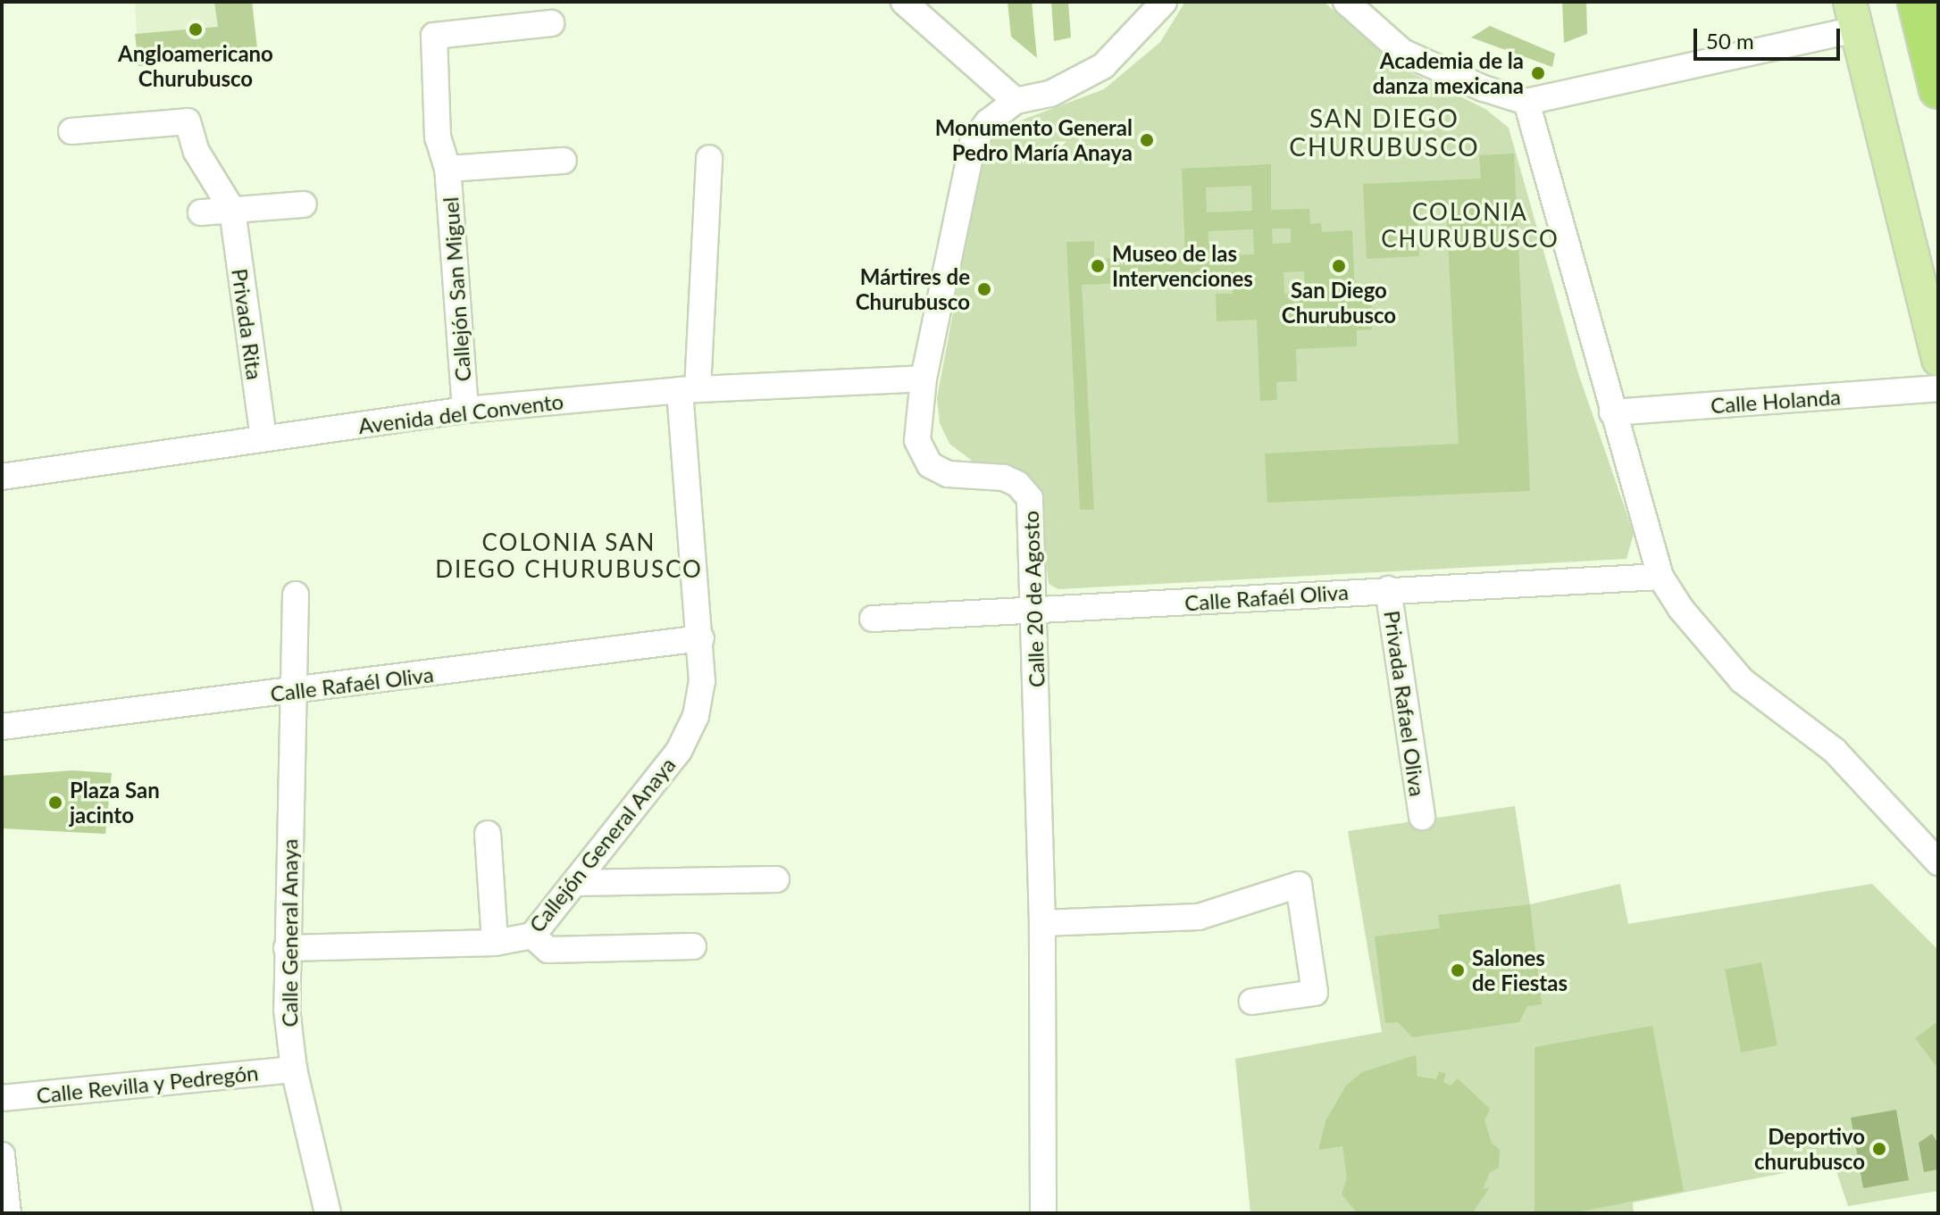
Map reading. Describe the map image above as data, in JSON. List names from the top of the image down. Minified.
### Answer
{"streets":{"street":["Callejón San Miguel","Privada Rita","Calle Holanda","Avenida del Convento","Calle Rafaél Oliva","Calle 20 de Agosto","Privada Rafael Oliva","Callejón General Anaya","Calle General Anaya","Calle Revilla y Pedregón"]},"crossings":[["Callejón San Miguel","Avenida del Convento"],["Privada Rita","Avenida del Convento"],["Avenida del Convento","Calle 20 de Agosto"],["Avenida del Convento","Callejón General Anaya"],["Calle Rafaél Oliva","Calle 20 de Agosto"],["Calle Rafaél Oliva","Privada Rafael Oliva"],["Calle Rafaél Oliva","Callejón General Anaya"],["Calle Rafaél Oliva","Calle General Anaya"],["Callejón General Anaya","Calle General Anaya"],["Calle General Anaya","Calle Revilla y Pedregón"]],"districts":["SAN DIEGO CHURUBUSCO","COLONIA CHURUBUSCO","COLONIA SAN DIEGO CHURUBUSCO"],"places":["Angloamericano Churubusco","Academia de la danza mexicana","Monumento General Pedro María Anaya","Museo de las Intervenciones","San Diego Churubusco","Mártires de Churubusco","Plaza San jacinto","Salones de Fiestas","Deportivo churubusco"],"scale_bar":"50 m"}
